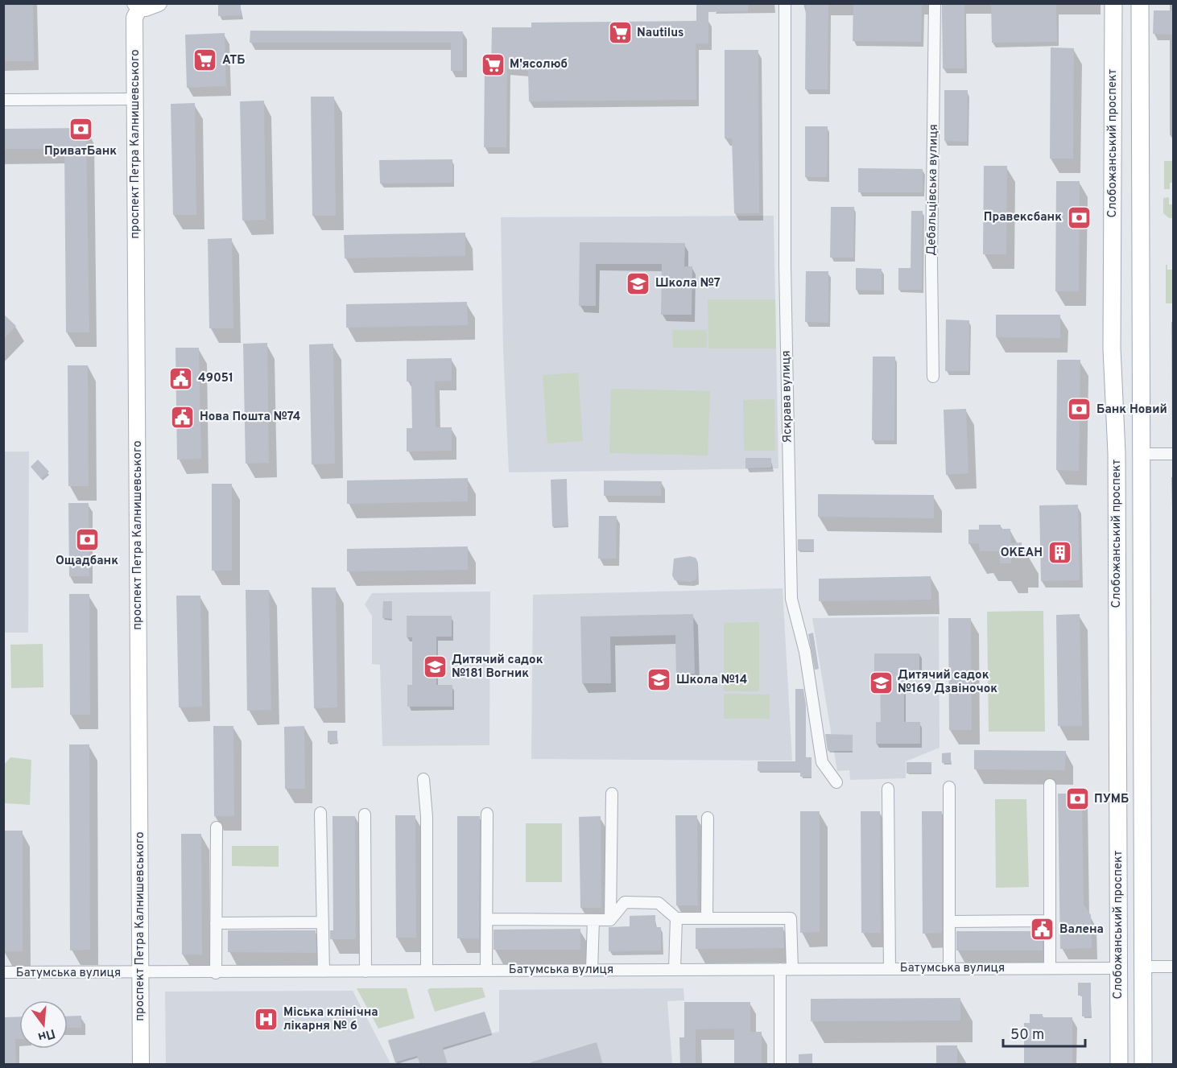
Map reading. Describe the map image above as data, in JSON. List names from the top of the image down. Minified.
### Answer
{"streets":{"main road":["Слобожанський проспект"],"street":["проспект Петра Калнишевського","Дебальцівська вулиця","Яскрава вулиця","Батумська вулиця"]},"crossings":[["Слобожанський проспект","Батумська вулиця"],["проспект Петра Калнишевського","Батумська вулиця"]],"places":{"supermarket":["Nautilus","АТБ","М'ясолюб"],"bank":["ПриватБанк","Правексбанк","Банк Новий","Ощадбанк","ПУМБ"],"school or university":["Школа №7","Дитячий садок №181 Вогник","Школа №14","Дитячий садок №169 Дзвіночок"],"public building":["49051","Нова Пошта №74","Валена"],"building":["ОКЕАН"],"hospital":["Міська клінічна лікарня № 6"]},"scale_bar":"50 m","north":"bottom"}
